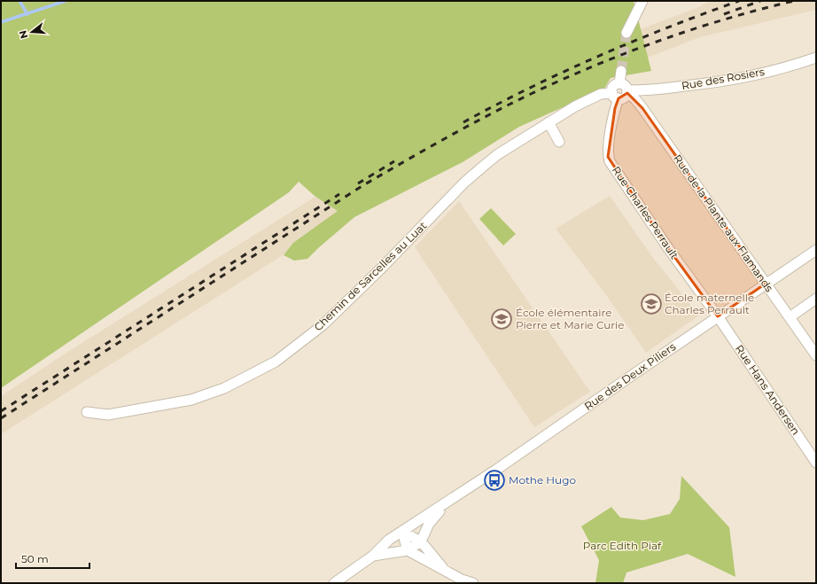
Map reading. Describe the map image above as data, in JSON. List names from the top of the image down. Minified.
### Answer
{"streets":{"street":["Rue des Rosiers","Rue Charles Perrault","Rue de la Plante aux Flamands","Chemin de Sarcelles au Luat","Rue des Deux Piliers","Rue Hans Andersen"]},"crossings":[["Rue des Rosiers","Rue Charles Perrault"],["Rue des Rosiers","Rue de la Plante aux Flamands"],["Rue Charles Perrault","Rue de la Plante aux Flamands"],["Rue Charles Perrault","Rue des Deux Piliers"],["Rue Charles Perrault","Rue Hans Andersen"],["Rue de la Plante aux Flamands","Rue des Deux Piliers"],["Rue des Deux Piliers","Rue Hans Andersen"]],"parks":["Parc Edith Piaf"],"places":{"school or university":["École maternelle Charles Perrault","École élémentaire Pierre et Marie Curie"],"bus stop":["Mothe Hugo"]},"scale_bar":"50 m","north":"left"}
